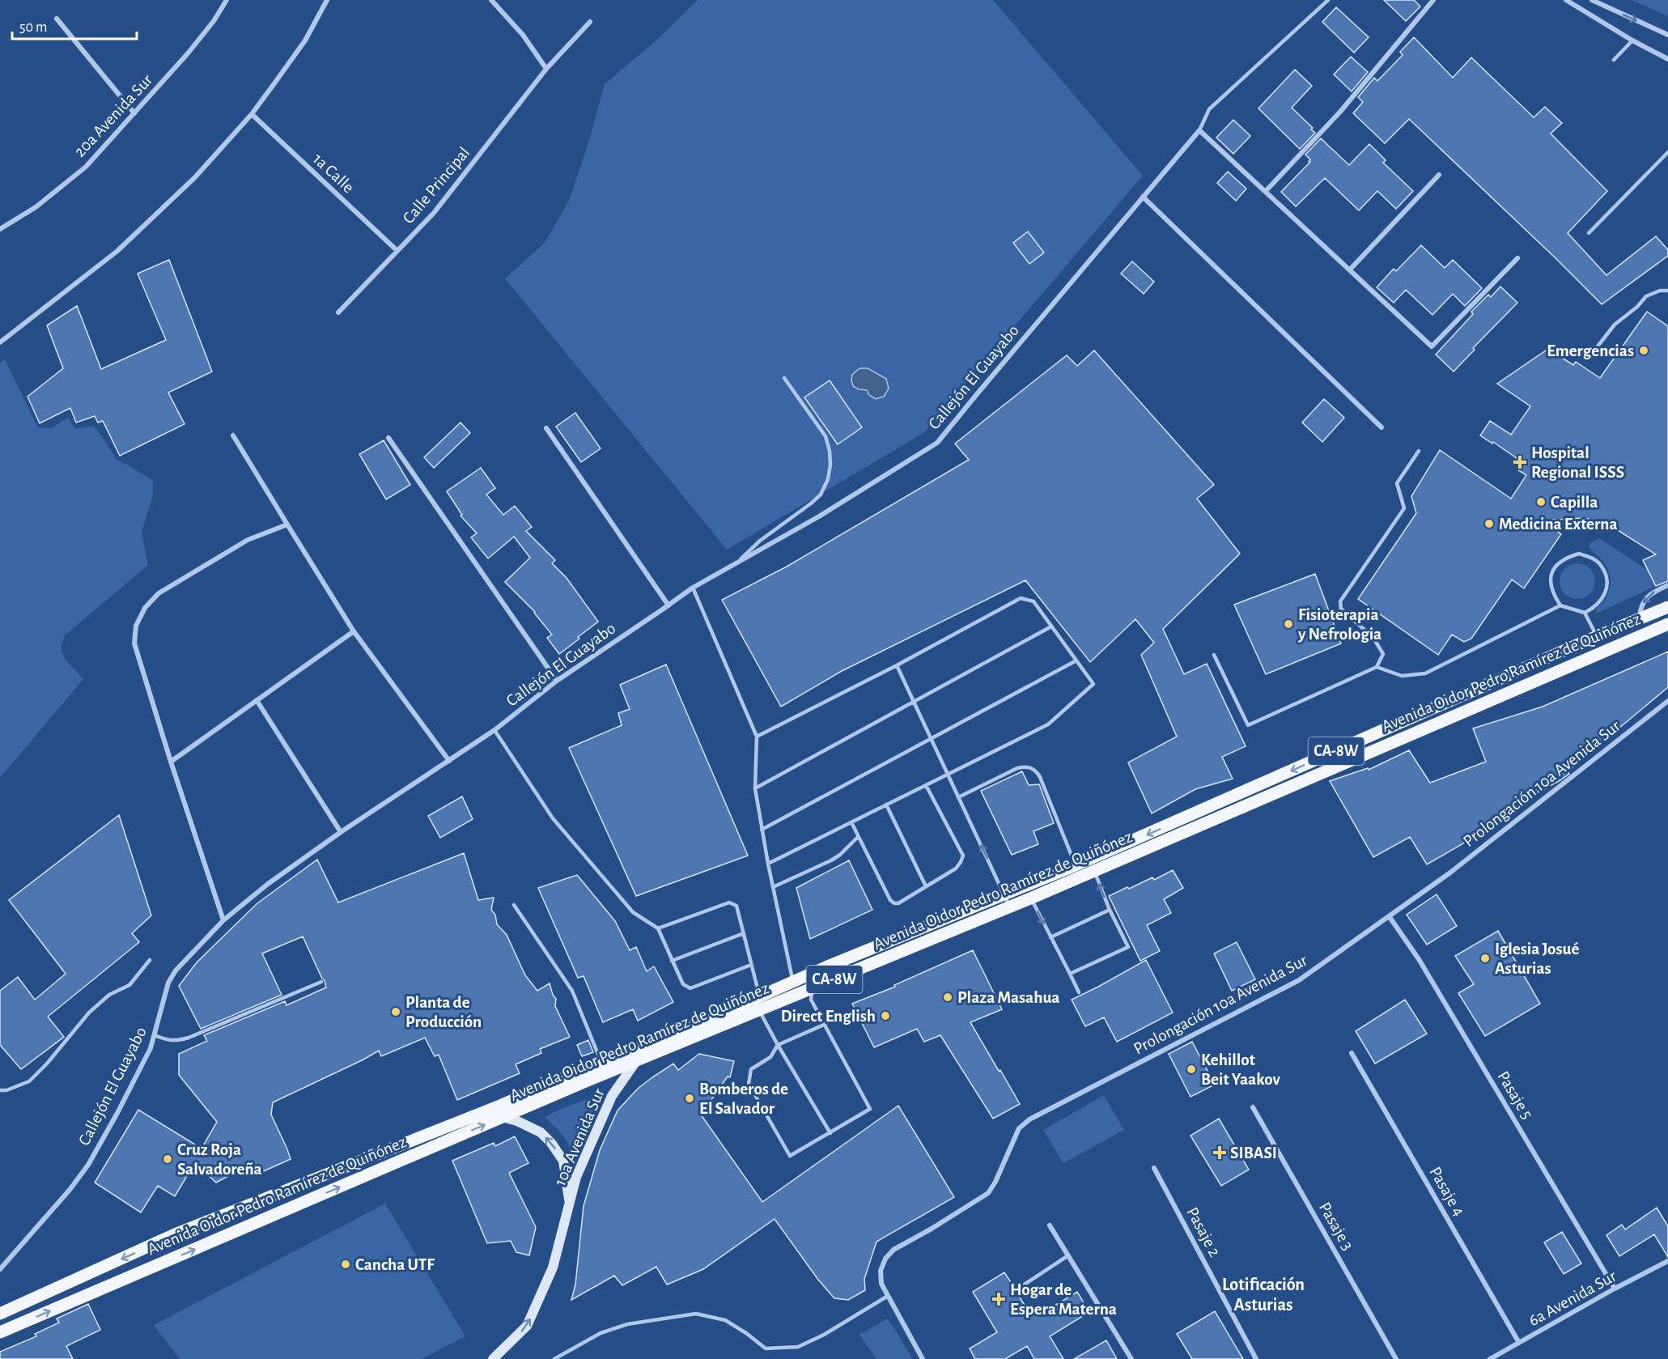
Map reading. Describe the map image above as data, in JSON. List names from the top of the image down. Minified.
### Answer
{"streets":{"main road":["Avenida Oidor Pedro Ramírez de Quiñónez","CA-8W"],"street":["20a Avenida Sur","1a Calle","Calle Principal","Callejón El Guayabo","Prolongación 10a Avenida Sur","Pasaje 5","10a Avenida Sur","Pasaje 4","Pasaje 3","Pasaje 2","6a Avenida Sur"]},"crossings":[["1a Calle","Calle Principal"],["Avenida Oidor Pedro Ramírez de Quiñónez","10a Avenida Sur"],["Prolongación 10a Avenida Sur","Pasaje 5"],["Pasaje 5","6a Avenida Sur"],["Pasaje 4","6a Avenida Sur"]],"districts":["Lotificación Asturias"],"places":{"other":["Emergencias","Capilla","Medicina Externa","Fisioterapia y Nefrologia","Iglesia Josué Asturias","Plaza Masahua","Planta de Producción","Direct English","Kehillot Beit Yaakov","Bomberos de El Salvador","Cruz Roja Salvadoreña","Cancha UTF"],"health":["Hospital Regional ISSS","SIBASI","Hogar de Espera Materna"]},"scale_bar":"50 m"}
